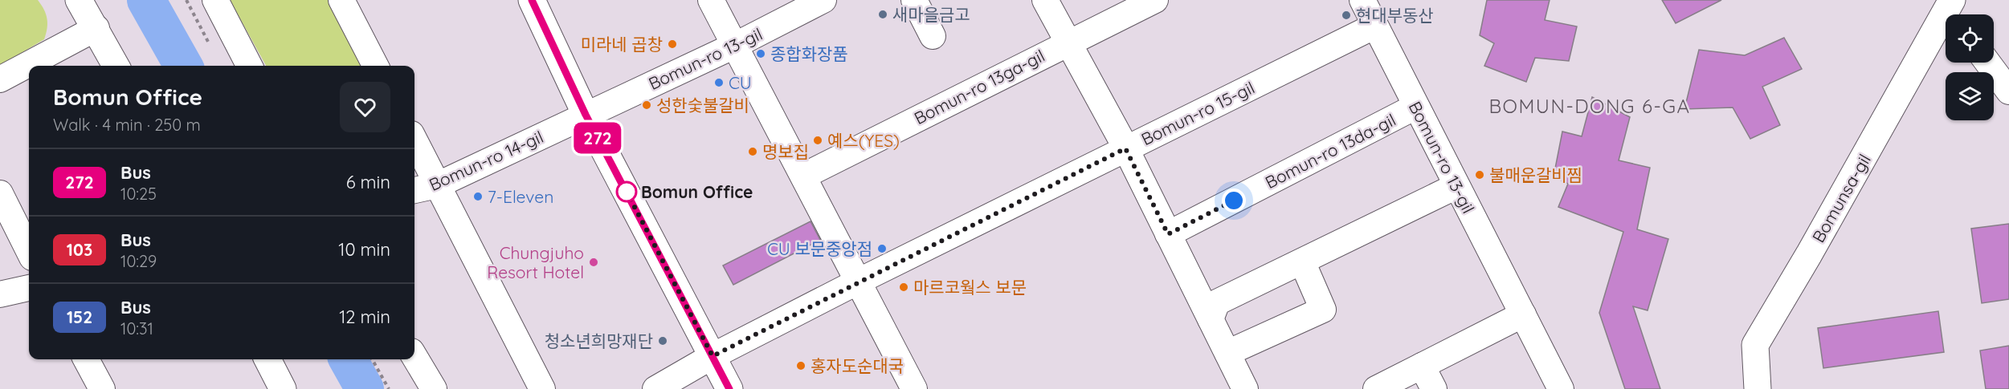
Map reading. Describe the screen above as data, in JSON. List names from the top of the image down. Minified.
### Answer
{"streets":{"main road":["Bomunsa-gil"],"street":["Bomun-ro 13-gil","Bomun-ro 13ga-gil","Bomun-ro 15-gil","Bomun-ro 13da-gil","Bomun-ro 14-gil"]},"crossings":[["Bomun-ro 13-gil","Bomun-ro 15-gil"],["Bomun-ro 13-gil","Bomun-ro 13da-gil"],["Bomun-ro 13-gil","Bomun-ro 14-gil"]],"districts":["BOMUN-DONG 6-GA"],"places":["새마을금고","현대부동산","미라네 곱창","종합화장품","CU","성한숯불갈비","예스(YES)","명보집","불매운갈비찜","Bomun Office","7-Eleven","CU 보문중앙점","Chungjuho Resort Hotel","마르코웤스 보문","청소년희망재단","홍자도순대국"],"lines":["bus line 272"],"page":{"on_map":"272","heading":["Bomun Office","Walk · 4 min · 250 m"],"list":[{"mark":"272","name":"Bus","note":"10:25","value":"6 min"},{"mark":"103","name":"Bus","note":"10:29","value":"10 min"},{"mark":"152","name":"Bus","note":"10:31","value":"12 min"}]}}
